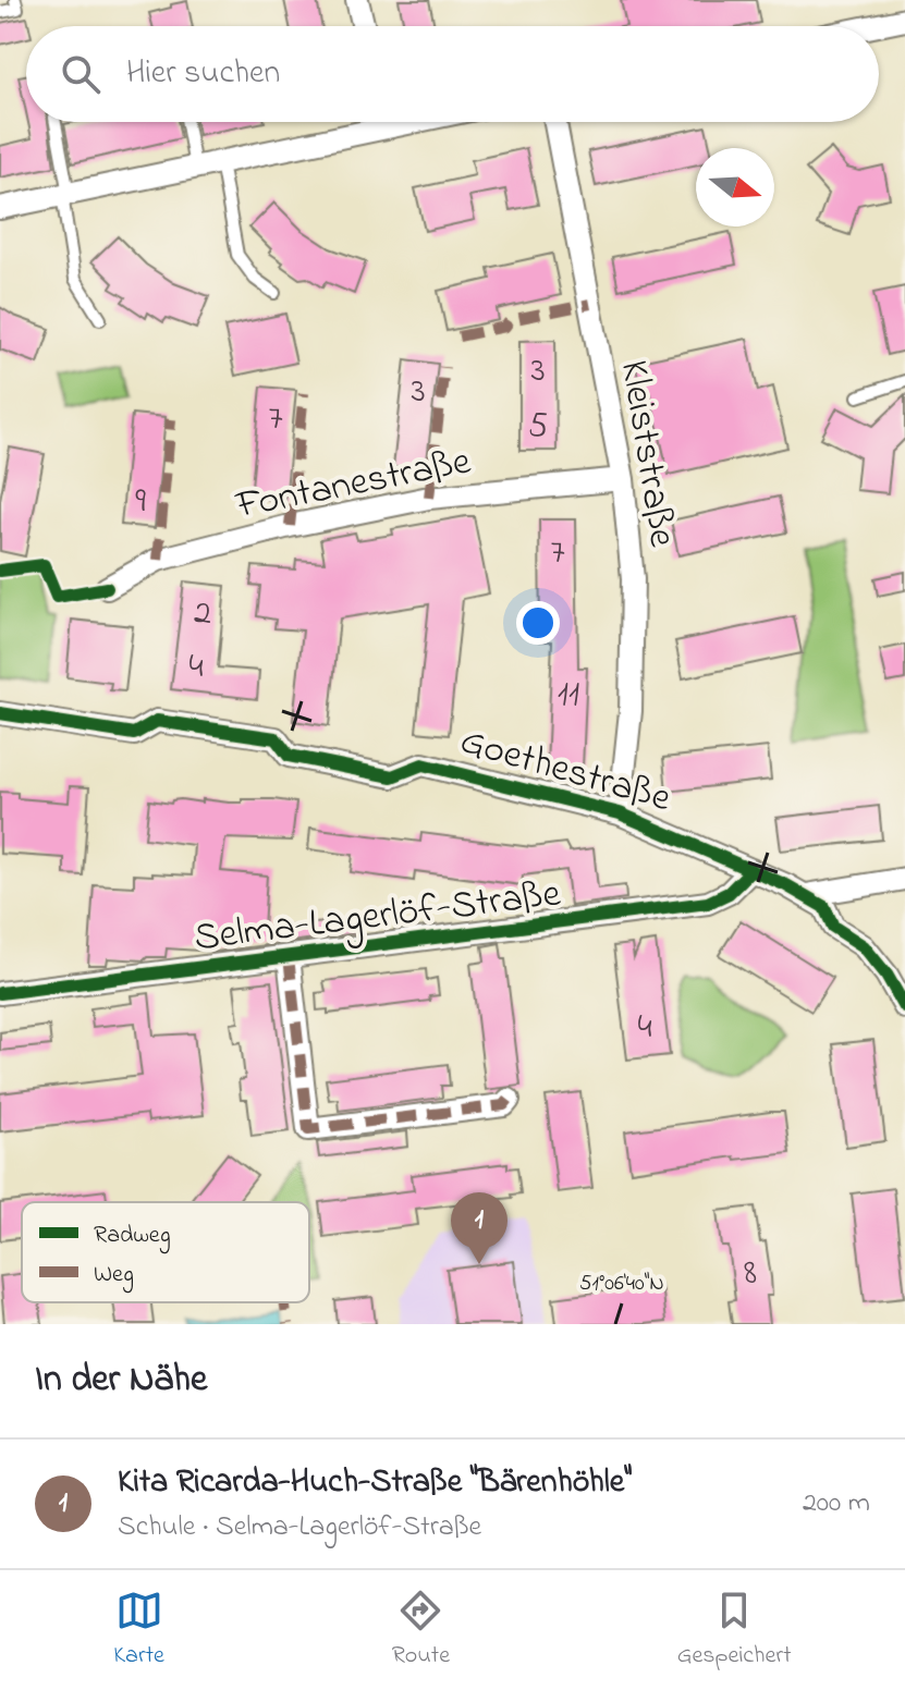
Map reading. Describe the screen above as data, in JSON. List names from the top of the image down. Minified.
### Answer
{"streets":{"street":["Kleiststraße","Fontanestraße","Goethestraße","Selma-Lagerlöf-Straße"]},"crossings":[["Kleiststraße","Fontanestraße"],["Kleiststraße","Goethestraße"],["Goethestraße","Selma-Lagerlöf-Straße"]],"house_numbers":["3","3","7","5","9","7","2","4","11","4","8"],"legend":["Radweg","Weg"],"north":"right","page":{"search":"Hier suchen","pins":"1","heading":"In der Nähe","list":[{"mark":"1","name":"Kita Ricarda-Huch-Straße \"Bärenhöhle\"","note":"Schule · Selma-Lagerlöf-Straße","value":"200 m"}],"nav":["Karte","Route","Gespeichert"]},"coordinates":["51°06'40\"N"]}
